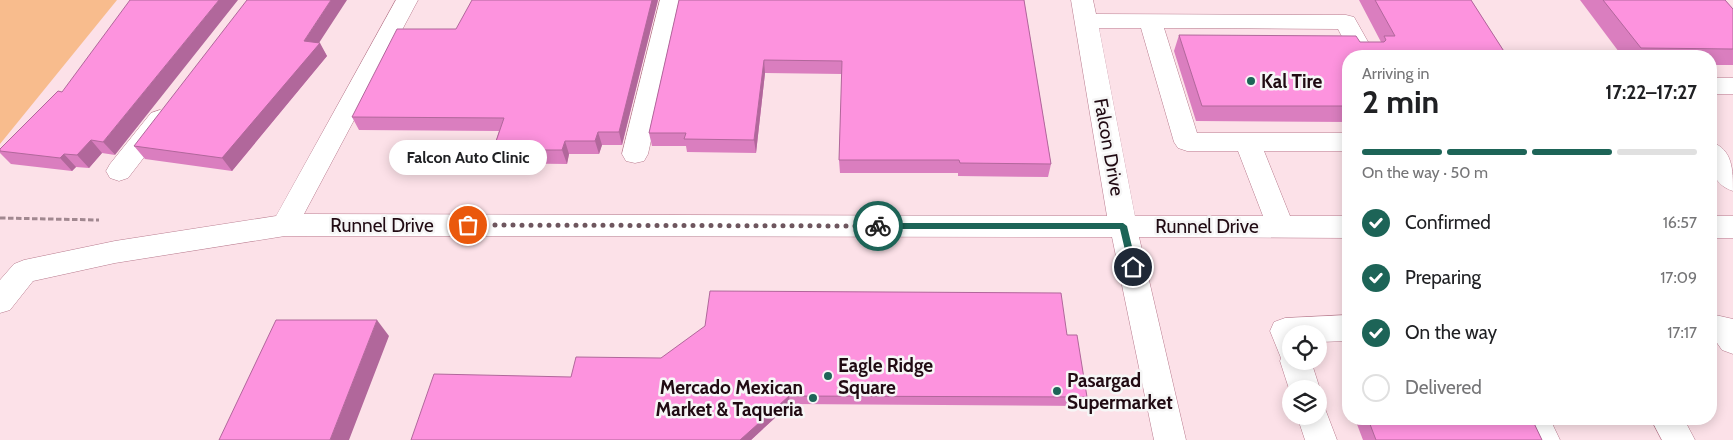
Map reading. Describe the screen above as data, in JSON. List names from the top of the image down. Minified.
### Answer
{"streets":{"street":["Falcon Drive","Runnel Drive"]},"crossings":[["Falcon Drive","Runnel Drive"]],"places":["Kal Tire","Falcon Auto Clinic","Eagle Ridge Square","Pasargad Supermarket","Mercado Mexican Market & Taqueria"],"page":{"heading":["2 min","Arriving in","17:22–17:27"],"bar":"On the way · 50 m","bubble":"Falcon Auto Clinic","list":[["Confirmed","16:57"],["Preparing","17:09"],["On the way","17:17"],"Delivered"]}}
